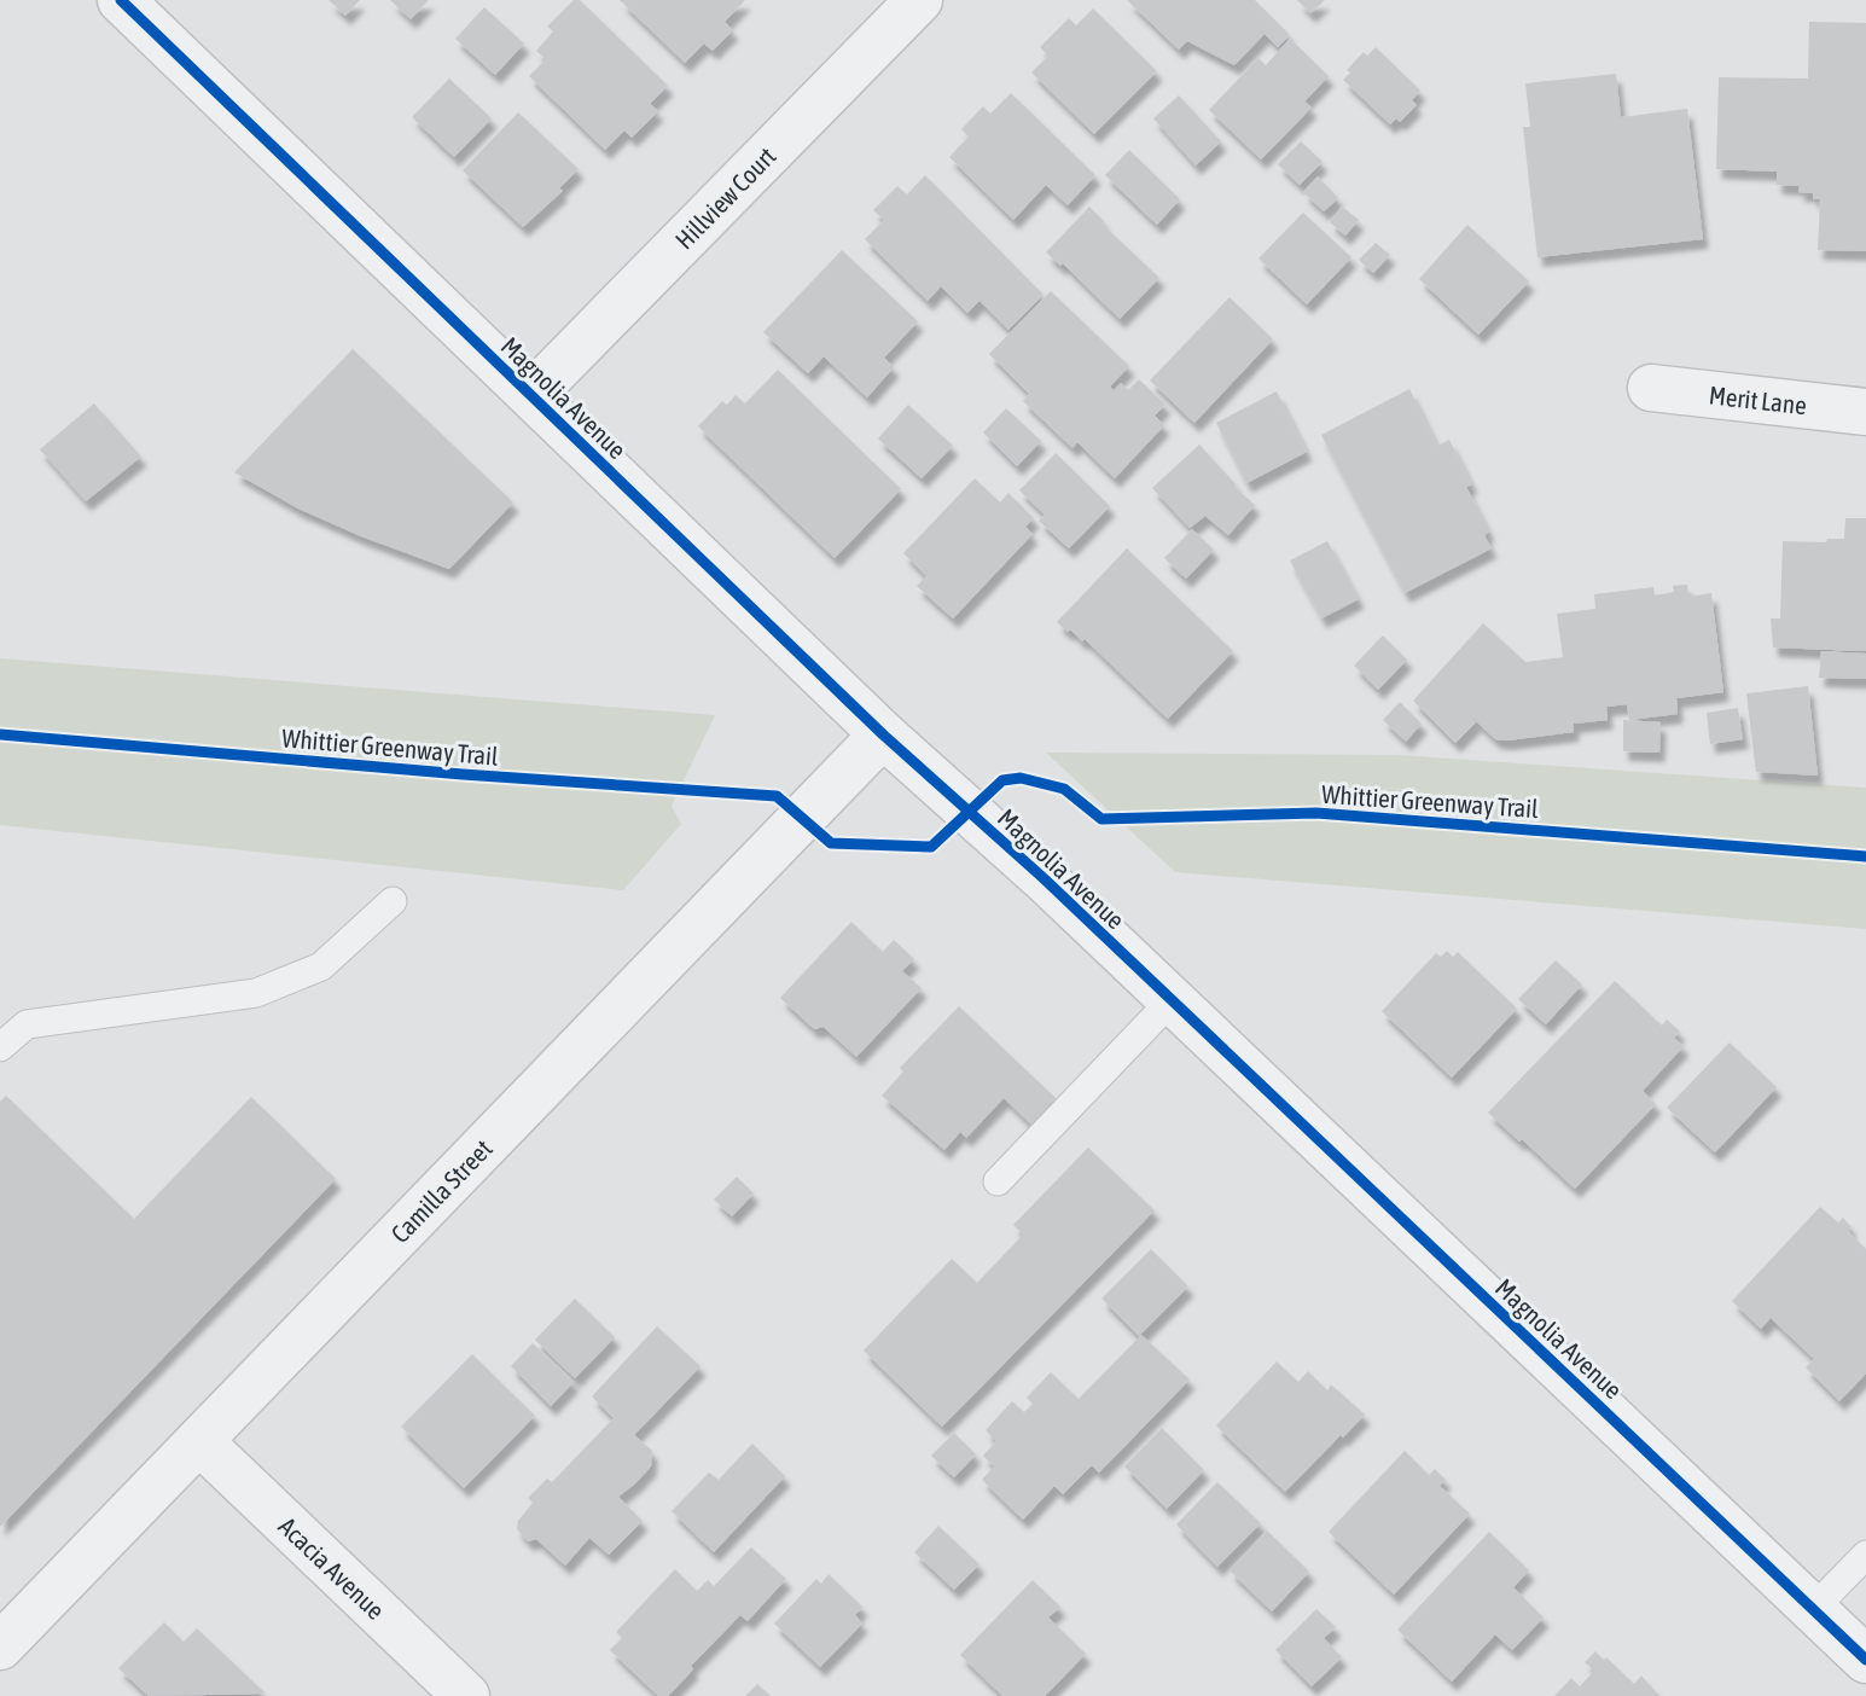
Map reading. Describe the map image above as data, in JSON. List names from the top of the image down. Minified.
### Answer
{"streets":{"street":["Hillview Court","Magnolia Avenue","Merit Lane","Camilla Street","Acacia Avenue"],"cycle path":["Whittier Greenway Trail"]},"crossings":[["Hillview Court","Magnolia Avenue"],["Magnolia Avenue","Camilla Street"],["Camilla Street","Acacia Avenue"]]}
